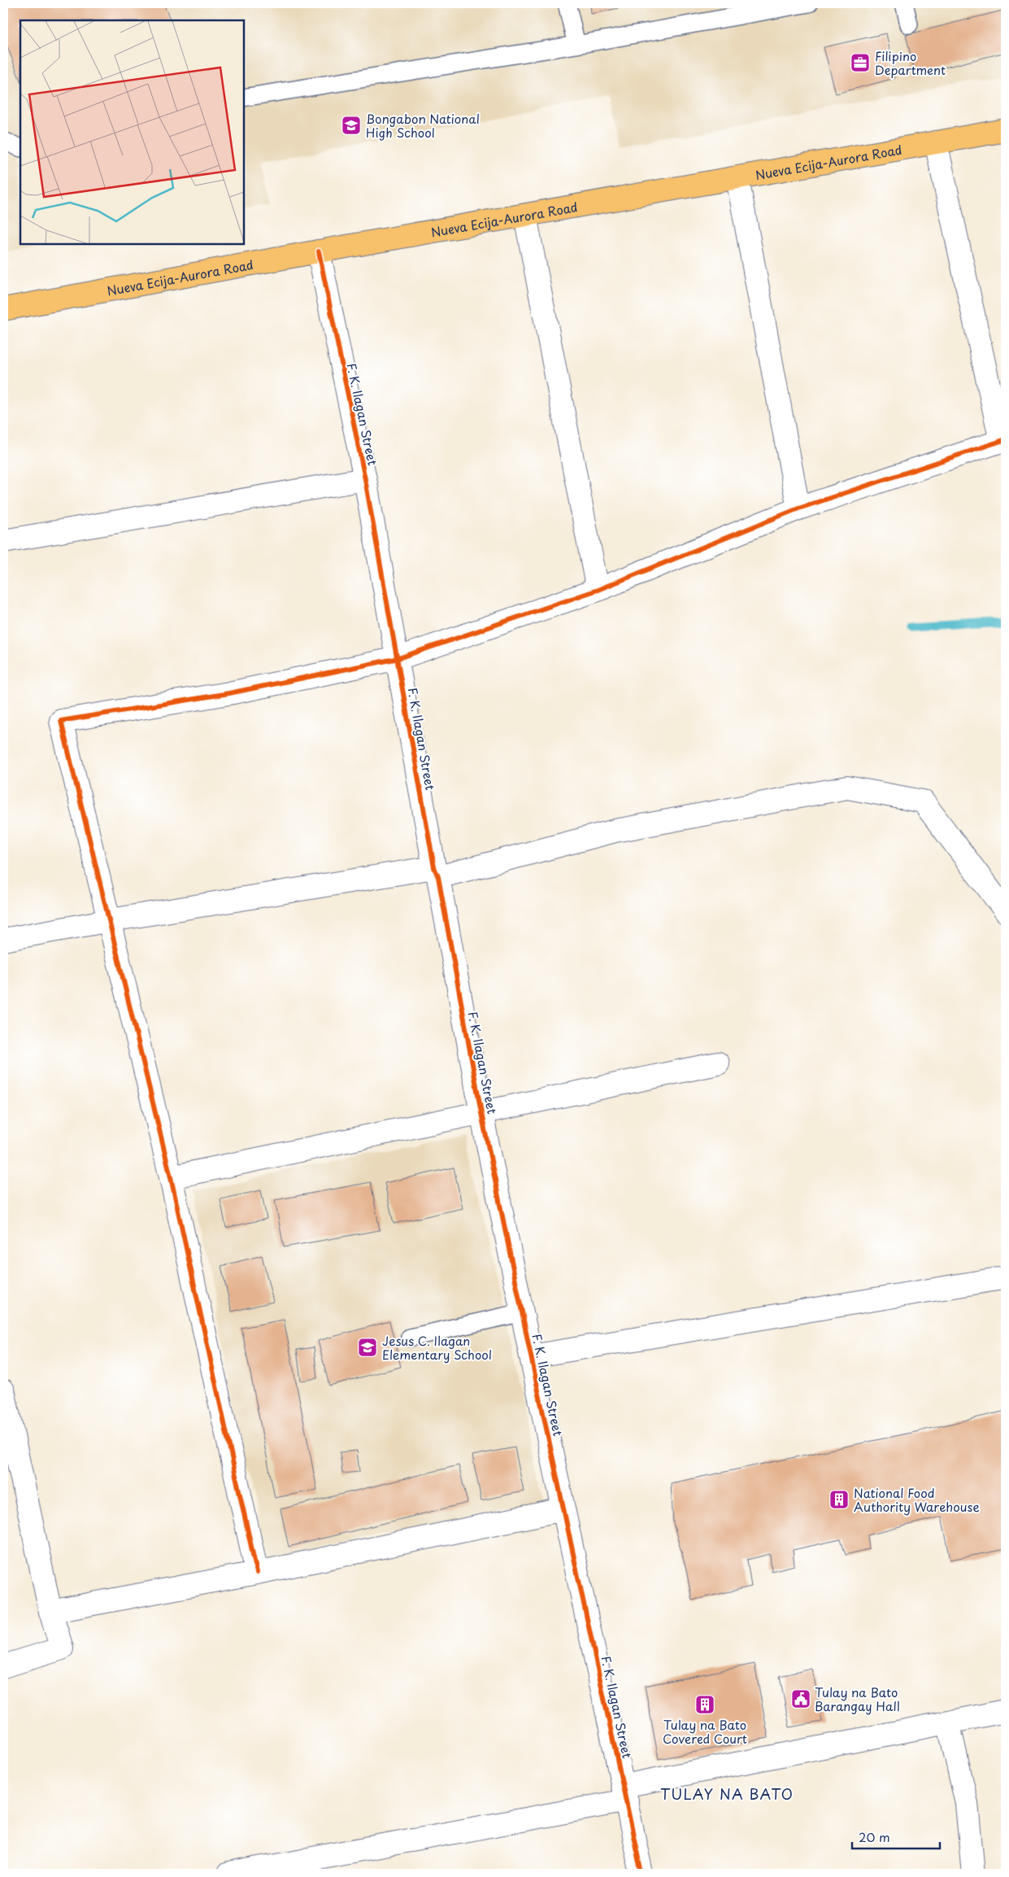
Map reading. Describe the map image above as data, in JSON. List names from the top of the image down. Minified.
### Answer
{"streets":{"main road":["Nueva Ecija-Aurora Road"],"street":["F. K. Ilagan Street"]},"crossings":[["Nueva Ecija-Aurora Road","F. K. Ilagan Street"]],"districts":["TULAY NA BATO"],"places":{"office":["Filipino Department"],"school or university":["Bongabon National High School","Jesus C. Ilagan Elementary School"],"building":["National Food Authority Warehouse","Tulay na Bato Covered Court"],"public building":["Tulay na Bato Barangay Hall"]},"scale_bar":"20 m"}
